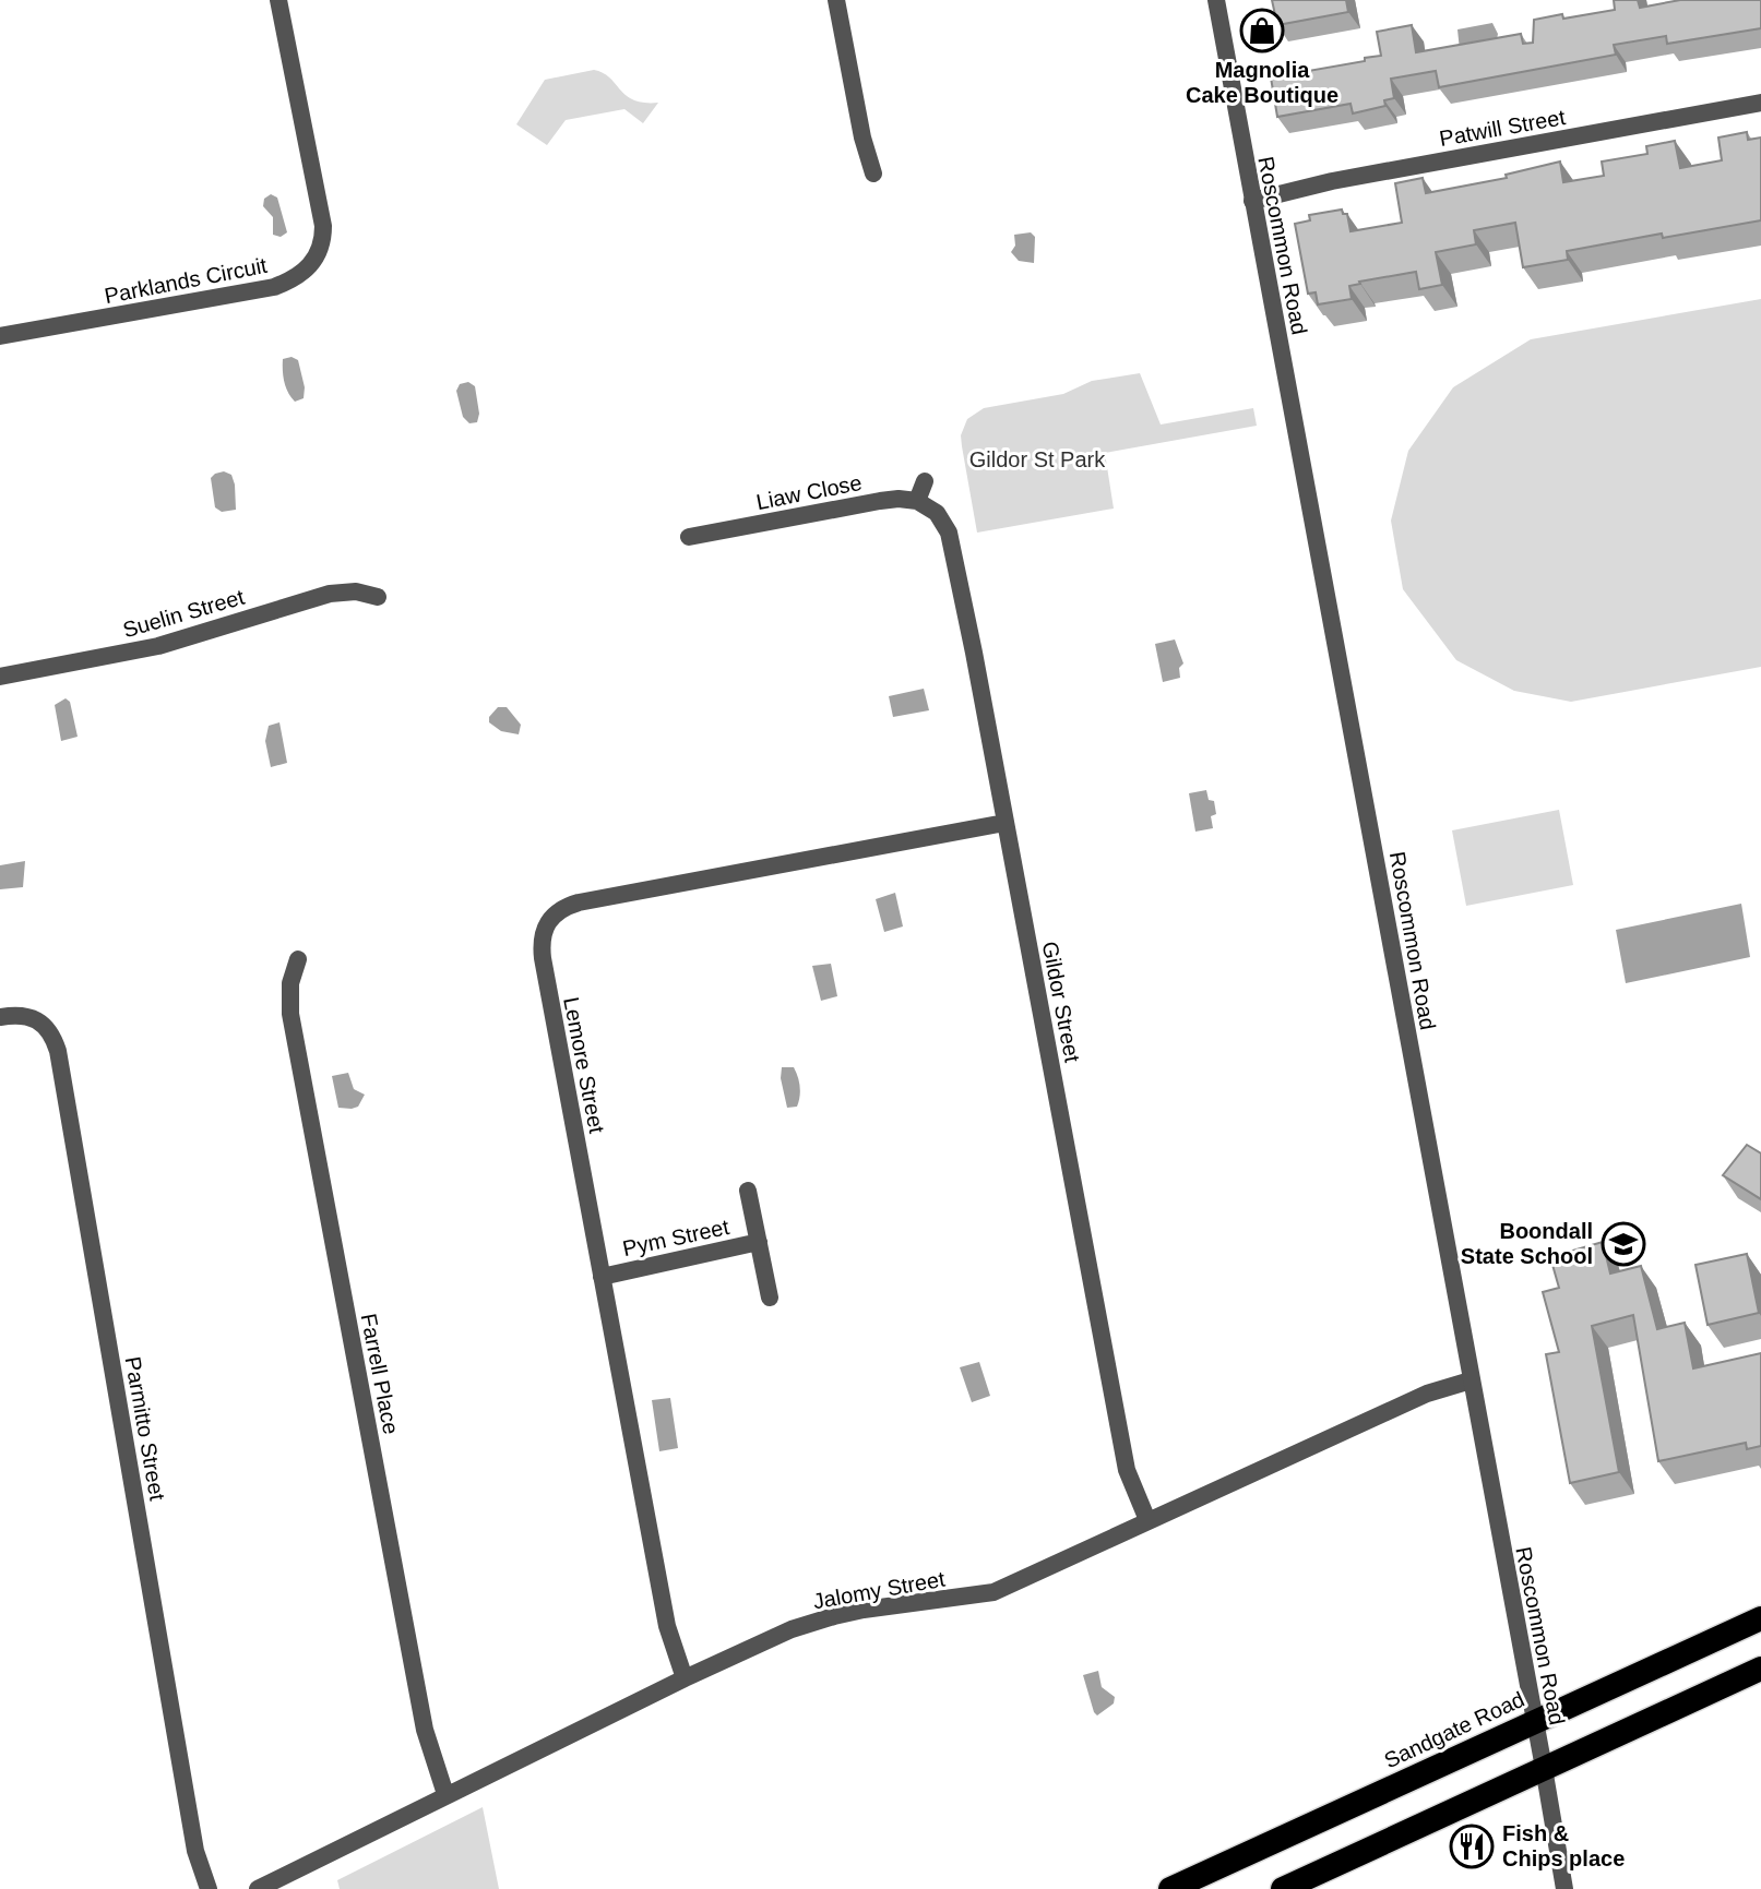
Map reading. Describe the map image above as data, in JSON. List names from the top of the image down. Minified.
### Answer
{"streets":{"highway":["Sandgate Road"],"street":["Patwill Street","Roscommon Road","Parklands Circuit","Liaw Close","Suelin Street","Gildor Street","Lemore Street","Pym Street","Farrell Place","Parmitto Street","Jalomy Street"]},"crossings":[["Patwill Street","Roscommon Road"],["Roscommon Road","Jalomy Street"],["Roscommon Road","Sandgate Road"],["Liaw Close","Gildor Street"],["Gildor Street","Lemore Street"],["Gildor Street","Jalomy Street"],["Lemore Street","Pym Street"],["Lemore Street","Jalomy Street"],["Farrell Place","Jalomy Street"]],"parks":["Gildor St Park"],"places":{"shop":["Magnolia Cake Boutique"],"school or university":["Boondall State School"],"restaurant":["Fish & Chips place"]}}
